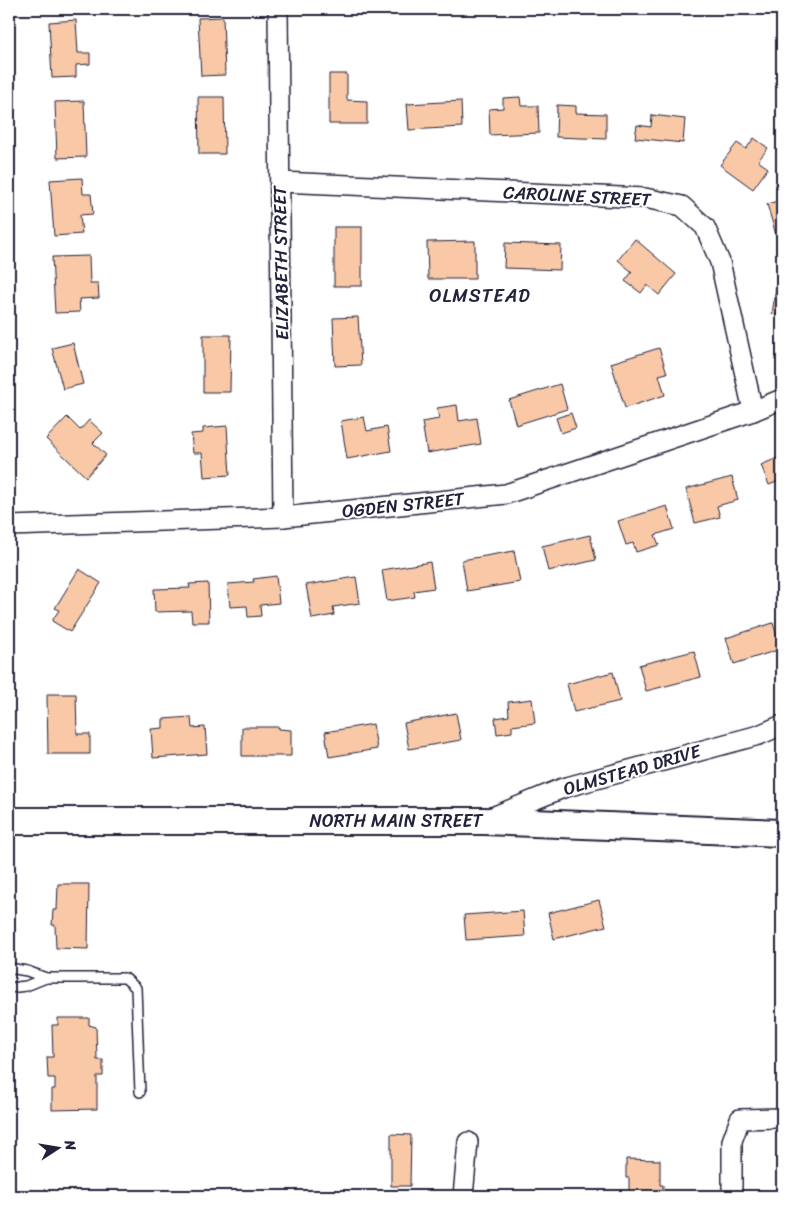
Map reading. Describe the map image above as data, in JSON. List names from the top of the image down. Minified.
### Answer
{"streets":{"street":["CAROLINE STREET","ELIZABETH STREET","OGDEN STREET","OLMSTEAD DRIVE","NORTH MAIN STREET"]},"crossings":[["CAROLINE STREET","ELIZABETH STREET"],["CAROLINE STREET","OGDEN STREET"],["ELIZABETH STREET","OGDEN STREET"],["OLMSTEAD DRIVE","NORTH MAIN STREET"]],"districts":["OLMSTEAD"],"north":"right"}
